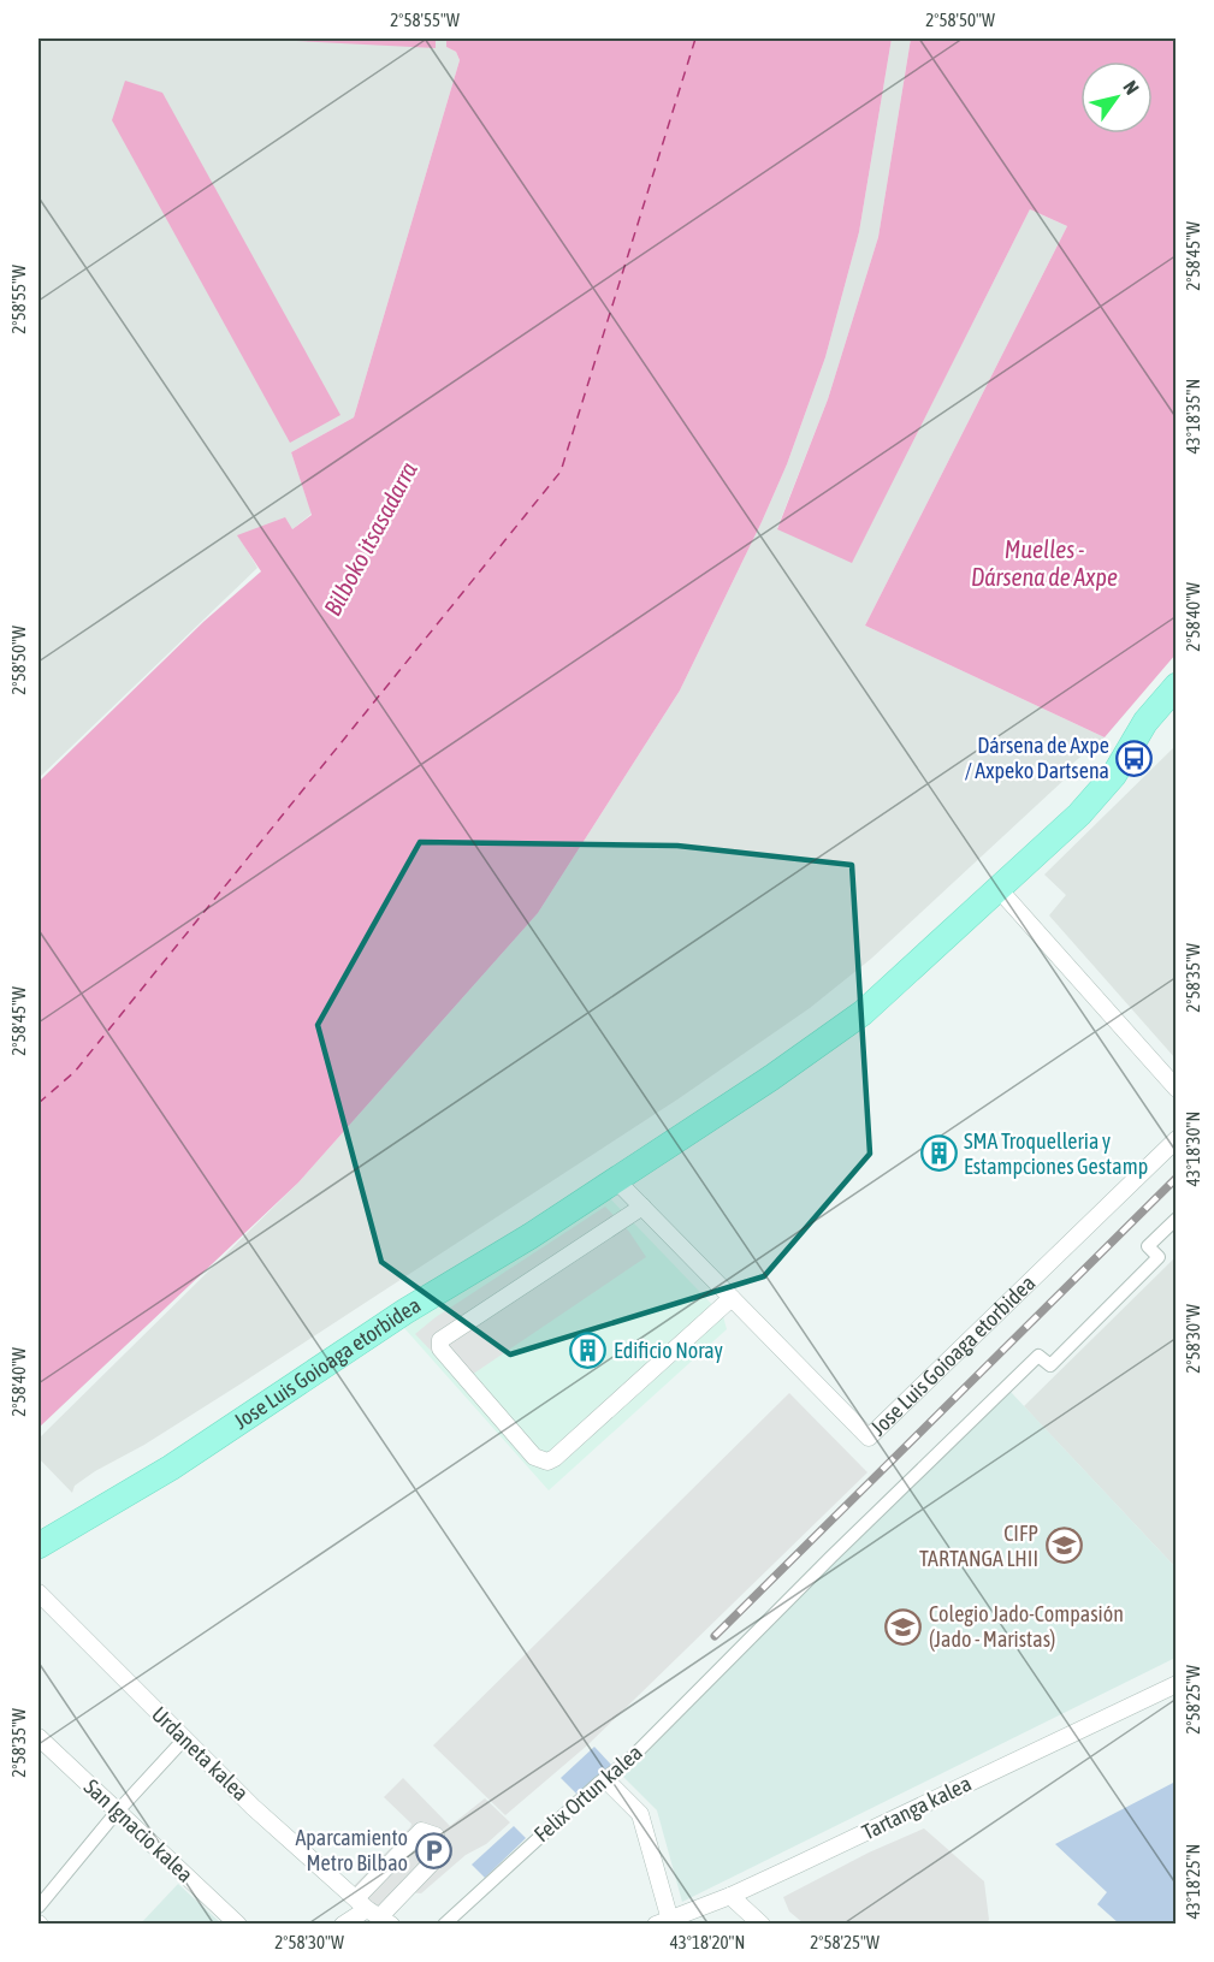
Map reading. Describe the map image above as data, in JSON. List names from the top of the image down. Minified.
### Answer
{"streets":{"main road":["Jose Luis Goioaga etorbidea"],"street":["Urdaneta kalea","Felix Ortun kalea","Tartanga kalea","San Ignacio kalea"]},"water":["Bilboko itsasadarra","Muelles - Dársena de Axpe"],"places":{"bus stop":["Dársena de Axpe / Axpeko Dartsena"],"building":["SMA Troquelleria y Estampciones Gestamp","Edificio Noray"],"school or university":["CIFP TARTANGA LHII","Colegio Jado-Compasión (Jado - Maristas)"],"parking":["Aparcamiento Metro Bilbao"]},"north":"top right","coordinates":["2°58'55\"W","2°58'50\"W","2°58'45\"W","43°18'35\"N","2°58'40\"W","2°58'35\"W","43°18'30\"N","2°58'30\"W","2°58'25\"W","43°18'25\"N","43°18'20\"N"]}
